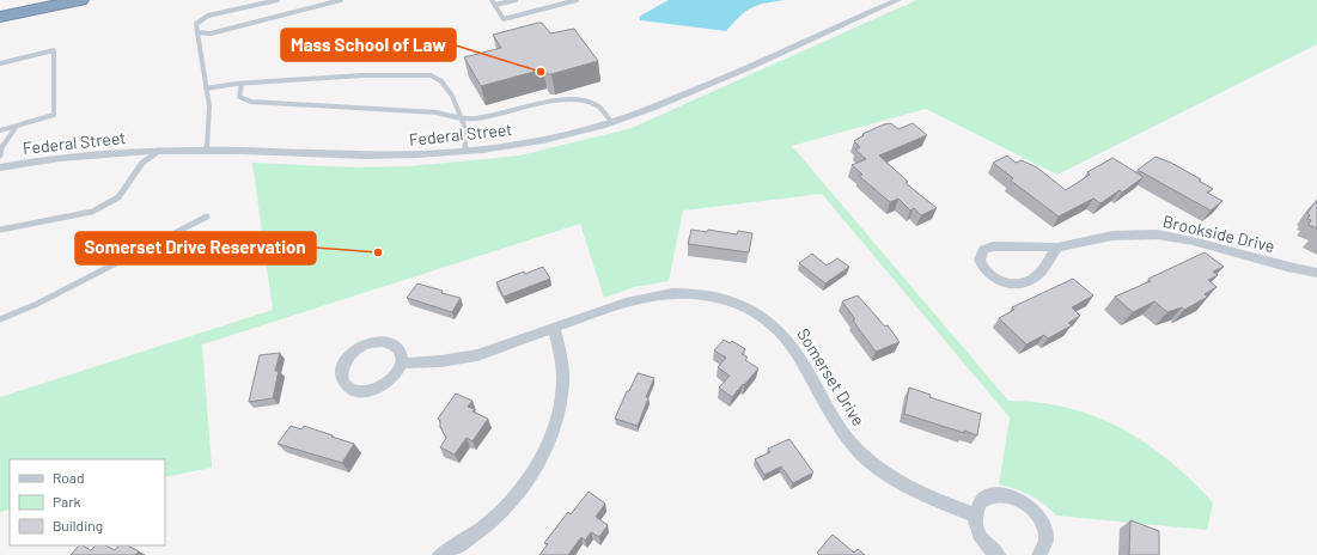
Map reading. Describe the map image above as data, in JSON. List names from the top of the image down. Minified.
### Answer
{"streets":{"street":["Federal Street","Brookside Drive","Somerset Drive"]},"places":["Mass School of Law","Somerset Drive Reservation"],"legend":["Road","Park","Building"]}
